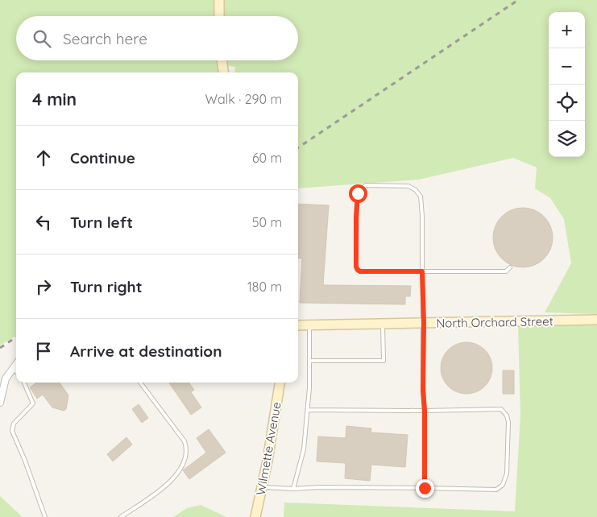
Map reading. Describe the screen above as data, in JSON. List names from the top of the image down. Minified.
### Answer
{"streets":{"street":["North Orchard Street","Wilmette Avenue"]},"page":{"map_buttons":["+","−"],"search":"Search here","heading":["4 min","Walk · 290 m"],"list":[["Continue","60 m"],["Turn left","50 m"],["Turn right","180 m"],"Arrive at destination"]}}
